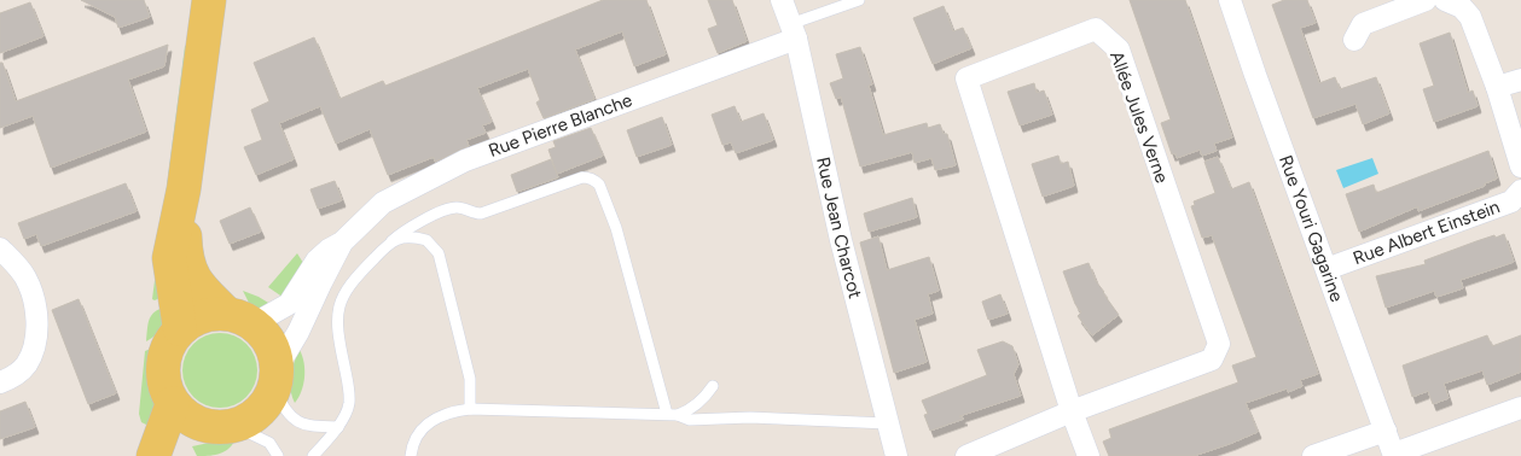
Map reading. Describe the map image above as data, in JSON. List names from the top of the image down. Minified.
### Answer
{"streets":{"street":["Allée Jules Verne","Rue Pierre Blanche","Rue Jean Charcot","Rue Youri Gagarine","Rue Albert Einstein"]},"crossings":[["Rue Pierre Blanche","Rue Jean Charcot"],["Rue Youri Gagarine","Rue Albert Einstein"]]}
